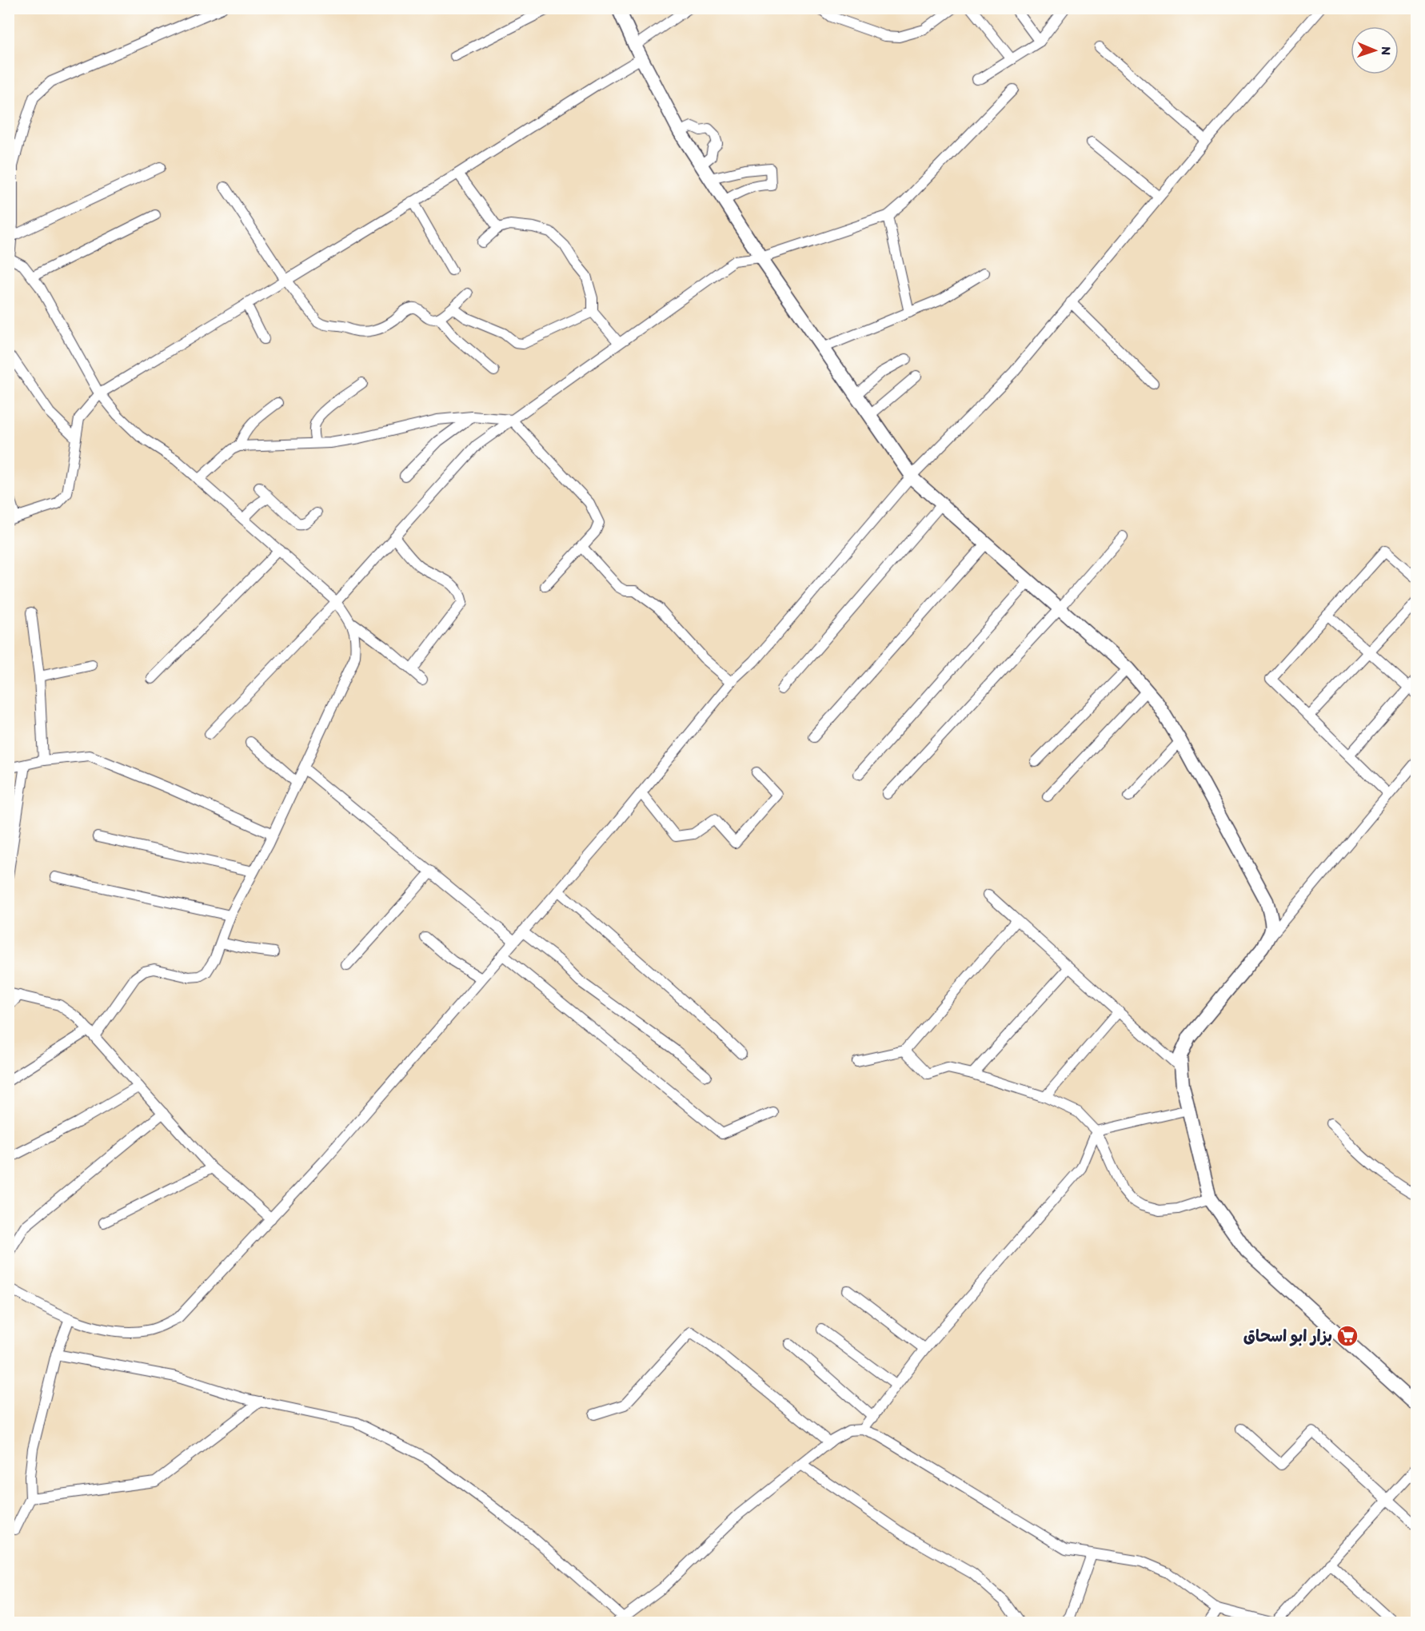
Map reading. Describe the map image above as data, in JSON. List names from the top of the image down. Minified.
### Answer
{"places":{"supermarket":["بزار ابو اسحاق"]},"north":"right"}
